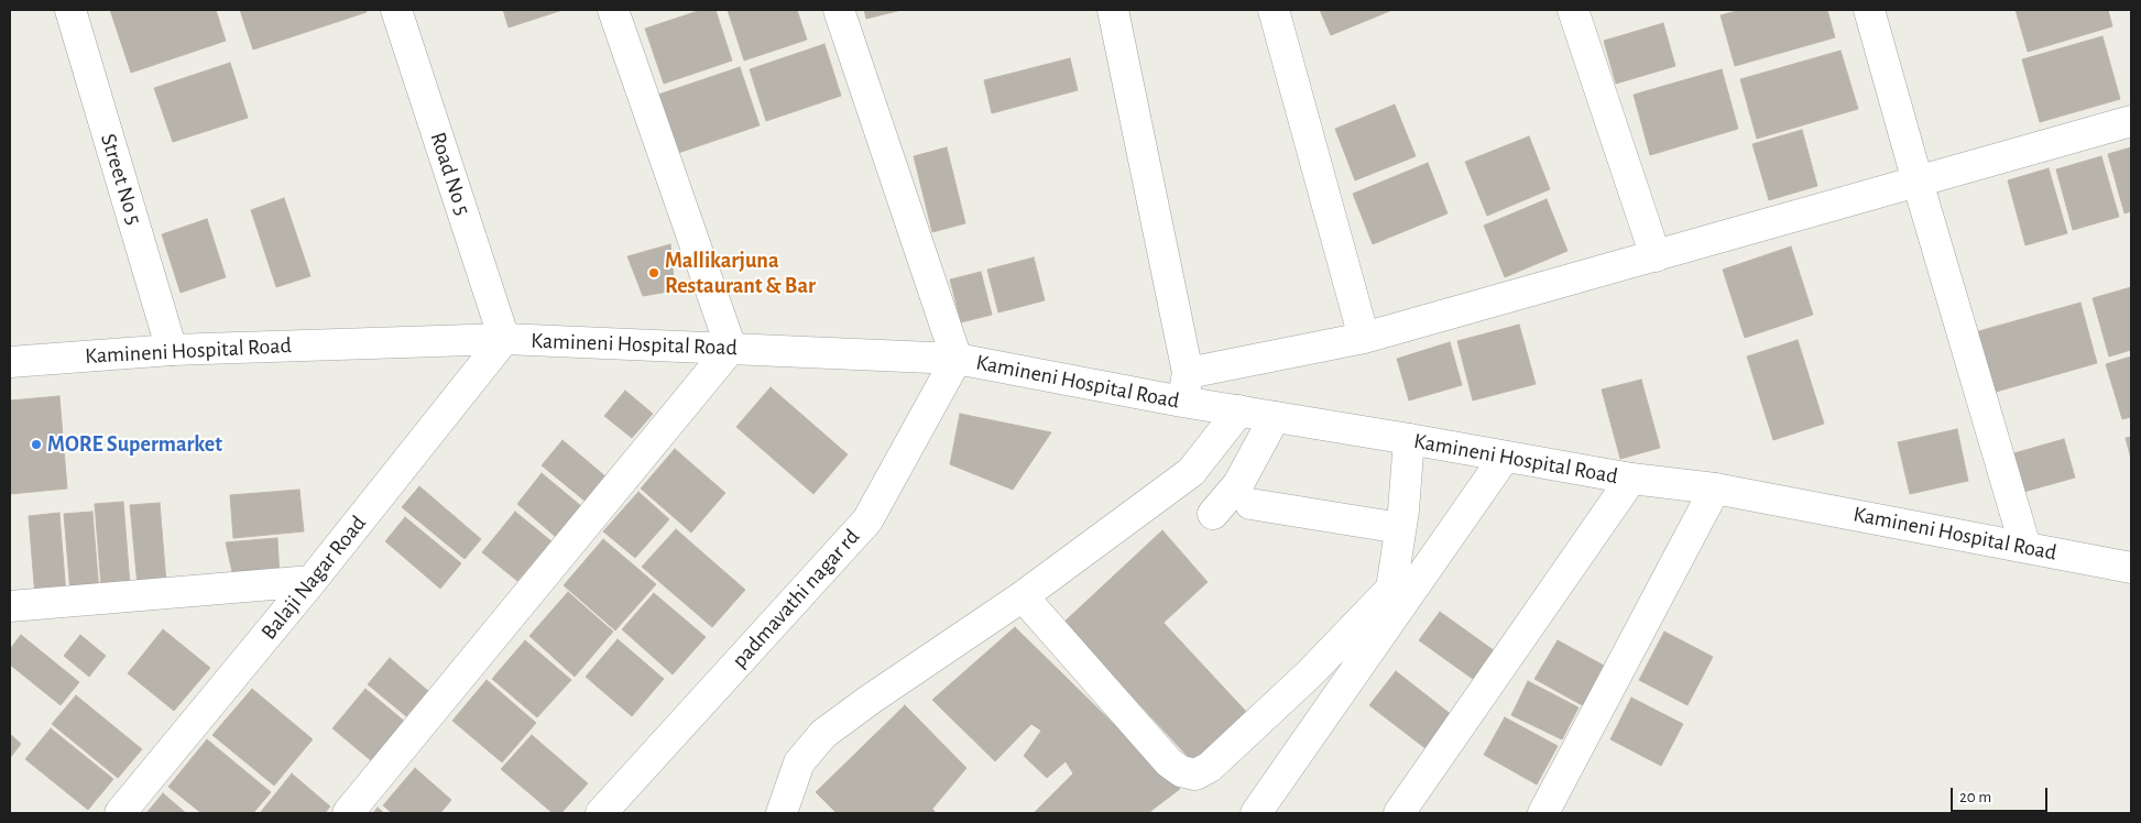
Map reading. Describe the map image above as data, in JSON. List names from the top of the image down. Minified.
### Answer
{"streets":{"street":["Road No 5","Street No 5","Kamineni Hospital Road","Balaji Nagar Road","padmavathi nagar rd"]},"crossings":[["Road No 5","Kamineni Hospital Road"],["Road No 5","Balaji Nagar Road"],["Street No 5","Kamineni Hospital Road"],["Kamineni Hospital Road","Balaji Nagar Road"],["Kamineni Hospital Road","padmavathi nagar rd"]],"places":["Mallikarjuna Restaurant & Bar","MORE Supermarket"],"scale_bar":"20 m"}
